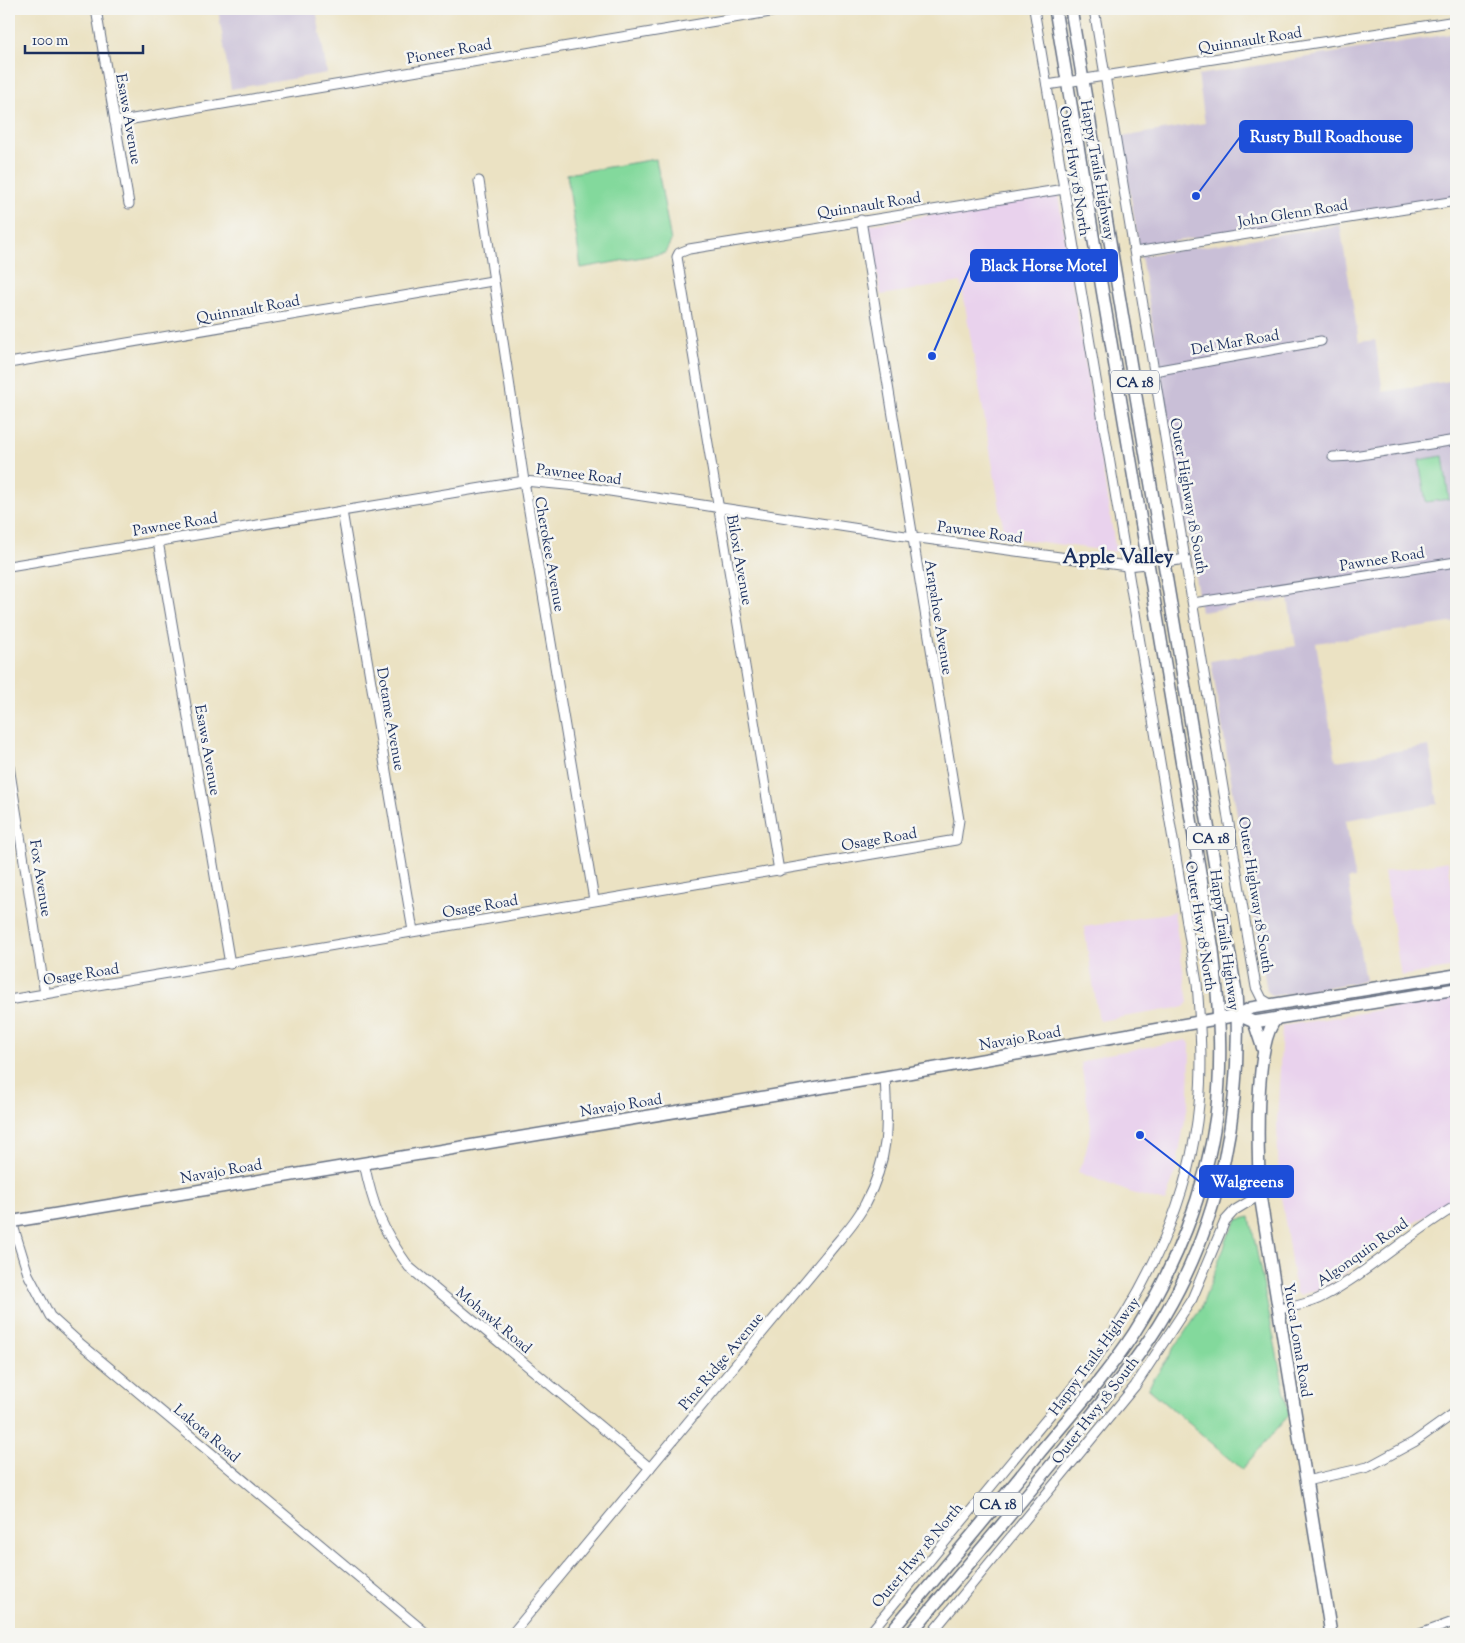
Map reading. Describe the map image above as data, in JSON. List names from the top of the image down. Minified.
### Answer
{"streets":{"main road":["Happy Trails Highway","CA 18","Navajo Road","Yucca Loma Road"],"street":["Quinnault Road","Pioneer Road","Esaws Avenue","Outer Hwy 18 North","John Glenn Road","Del Mar Road","Pawnee Road","Outer Highway 18 South","Cherokee Avenue","Biloxi Avenue","Arapahoe Avenue","Dotame Avenue","Osage Road","Fox Avenue","Algonquin Road","Mohawk Road","Pine Ridge Avenue","Outer Hwy 18 South","Lakota Road"]},"crossings":[["Quinnault Road","Happy Trails Highway"],["Quinnault Road","Outer Hwy 18 North"],["Quinnault Road","Outer Highway 18 South"],["Quinnault Road","Cherokee Avenue"],["Quinnault Road","Biloxi Avenue"],["Quinnault Road","Arapahoe Avenue"],["Pioneer Road","Esaws Avenue"],["Esaws Avenue","Pawnee Road"],["Esaws Avenue","Osage Road"],["Happy Trails Highway","Pawnee Road"],["Happy Trails Highway","Navajo Road"],["Outer Hwy 18 North","Pawnee Road"],["Outer Hwy 18 North","Navajo Road"],["John Glenn Road","Outer Highway 18 South"],["Del Mar Road","Outer Highway 18 South"],["Pawnee Road","Outer Highway 18 South"],["Pawnee Road","Cherokee Avenue"],["Pawnee Road","Biloxi Avenue"],["Pawnee Road","Arapahoe Avenue"],["Pawnee Road","Dotame Avenue"],["Cherokee Avenue","Osage Road"],["Biloxi Avenue","Osage Road"],["Arapahoe Avenue","Osage Road"],["Dotame Avenue","Osage Road"],["Osage Road","Fox Avenue"],["Navajo Road","Mohawk Road"],["Navajo Road","Pine Ridge Avenue"],["Navajo Road","Lakota Road"],["Algonquin Road","Yucca Loma Road"],["Mohawk Road","Pine Ridge Avenue"],["Yucca Loma Road","Outer Hwy 18 South"]],"districts":["Apple Valley"],"places":["Rusty Bull Roadhouse","Black Horse Motel","Walgreens"],"scale_bar":"100 m"}
